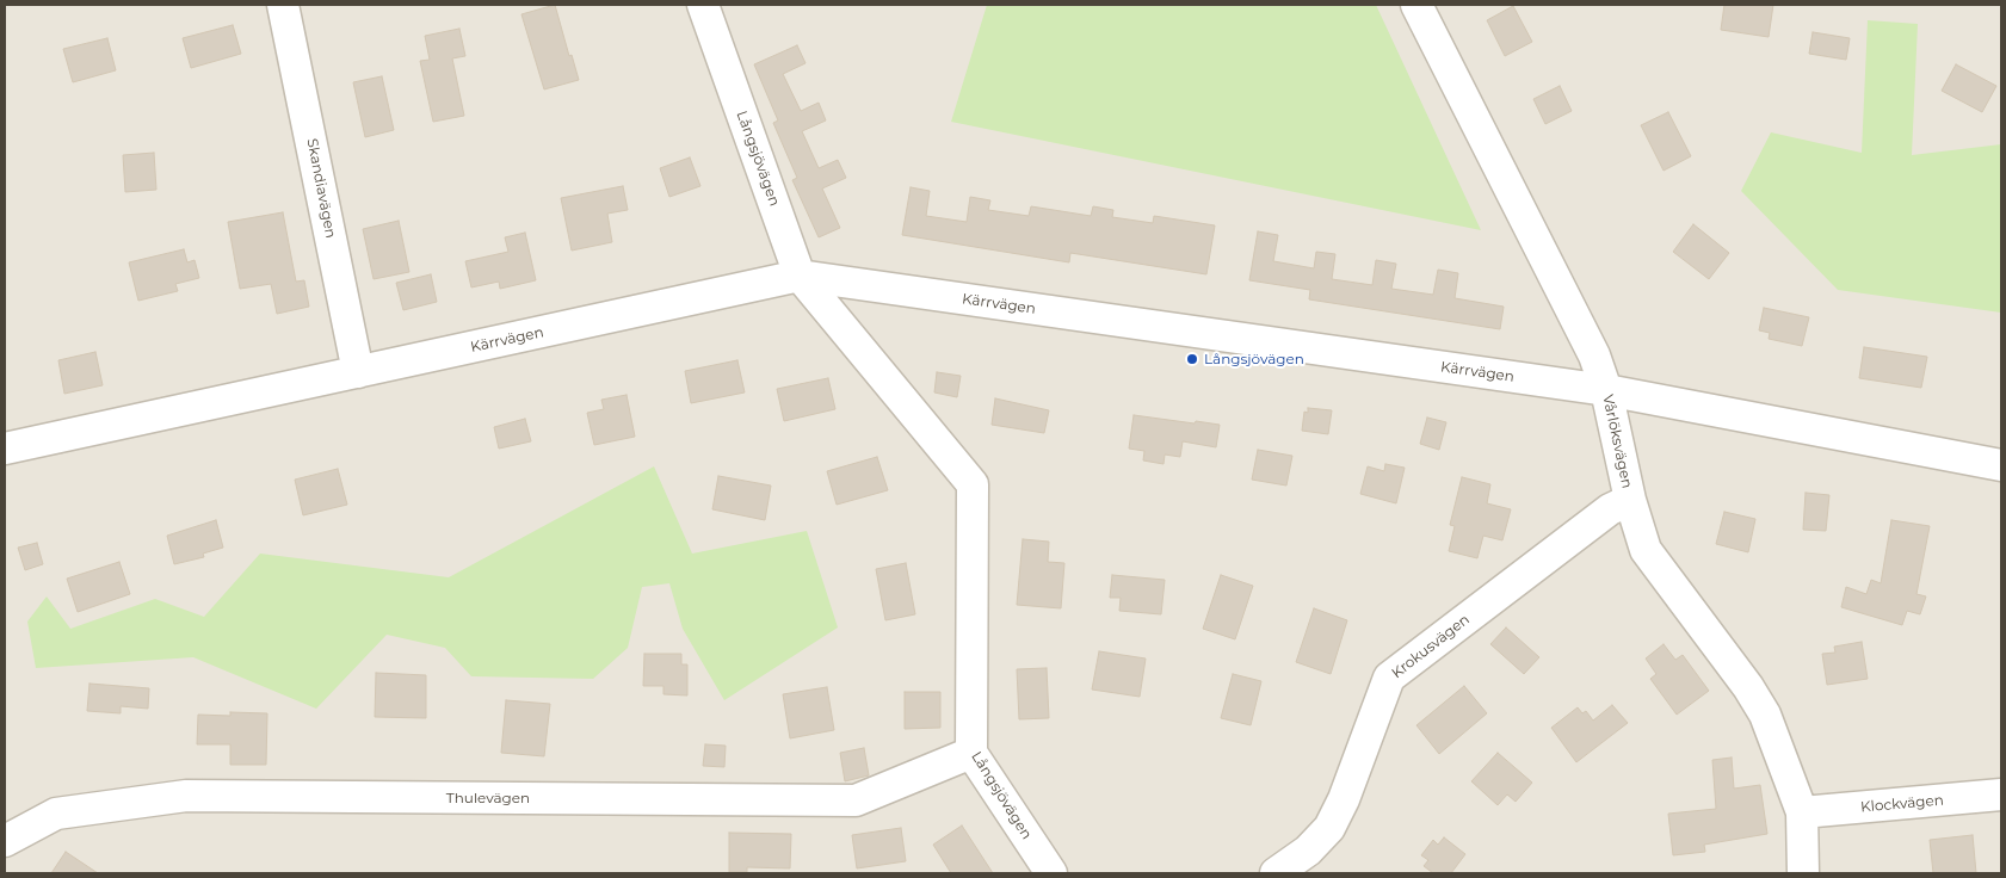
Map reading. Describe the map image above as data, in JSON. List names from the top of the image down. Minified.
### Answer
{"streets":{"street":["Långsjövägen","Skandiavägen","Kärrvägen","Vårlöksvägen","Krokusvägen","Thulevägen","Klockvägen"]},"crossings":[["Långsjövägen","Kärrvägen"],["Långsjövägen","Thulevägen"],["Skandiavägen","Kärrvägen"],["Kärrvägen","Vårlöksvägen"],["Vårlöksvägen","Krokusvägen"],["Vårlöksvägen","Klockvägen"]],"places":["Långsjövägen"]}
